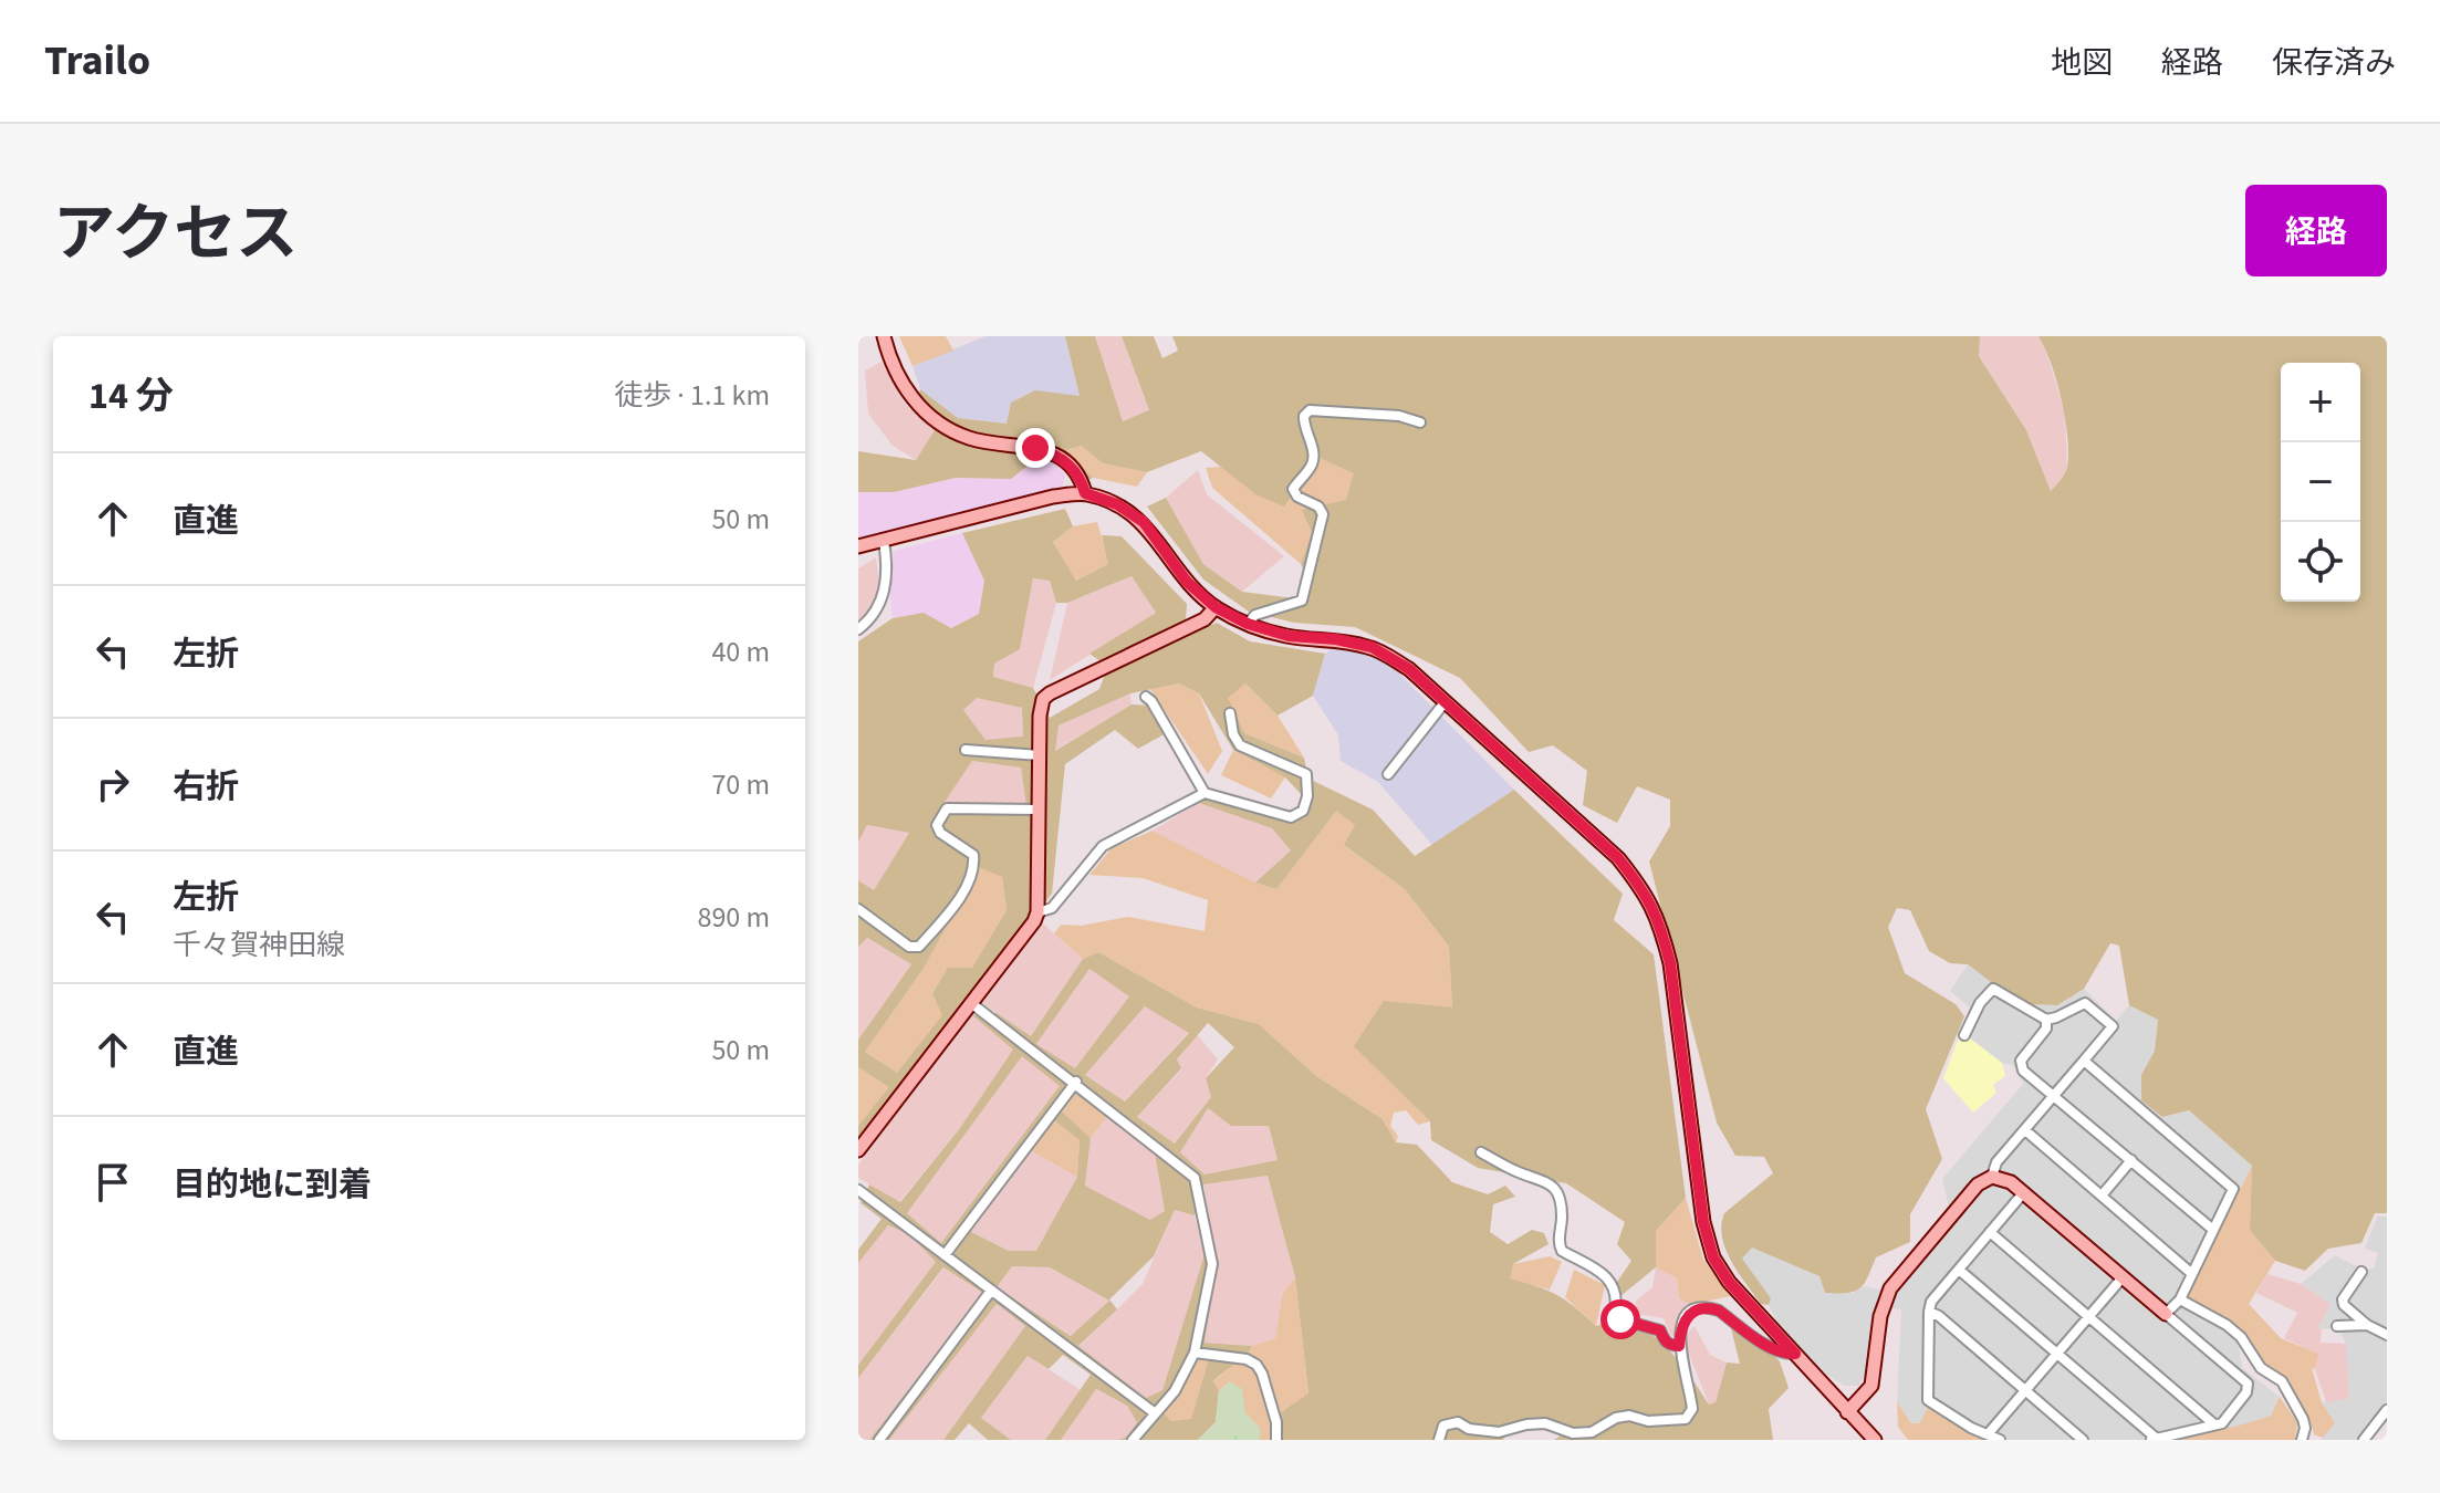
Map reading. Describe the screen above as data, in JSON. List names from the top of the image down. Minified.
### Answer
{"page":{"header":"Trailo","nav":["地図","経路","保存済み"],"title":"アクセス","buttons":"経路","heading":["14 分","徒歩 · 1.1 km"],"map_buttons":["+","−"],"list":[["直進","50 m"],["左折","40 m"],["右折","70 m"],["左折","千々賀神田線","890 m"],["直進","50 m"],"目的地に到着"]}}
